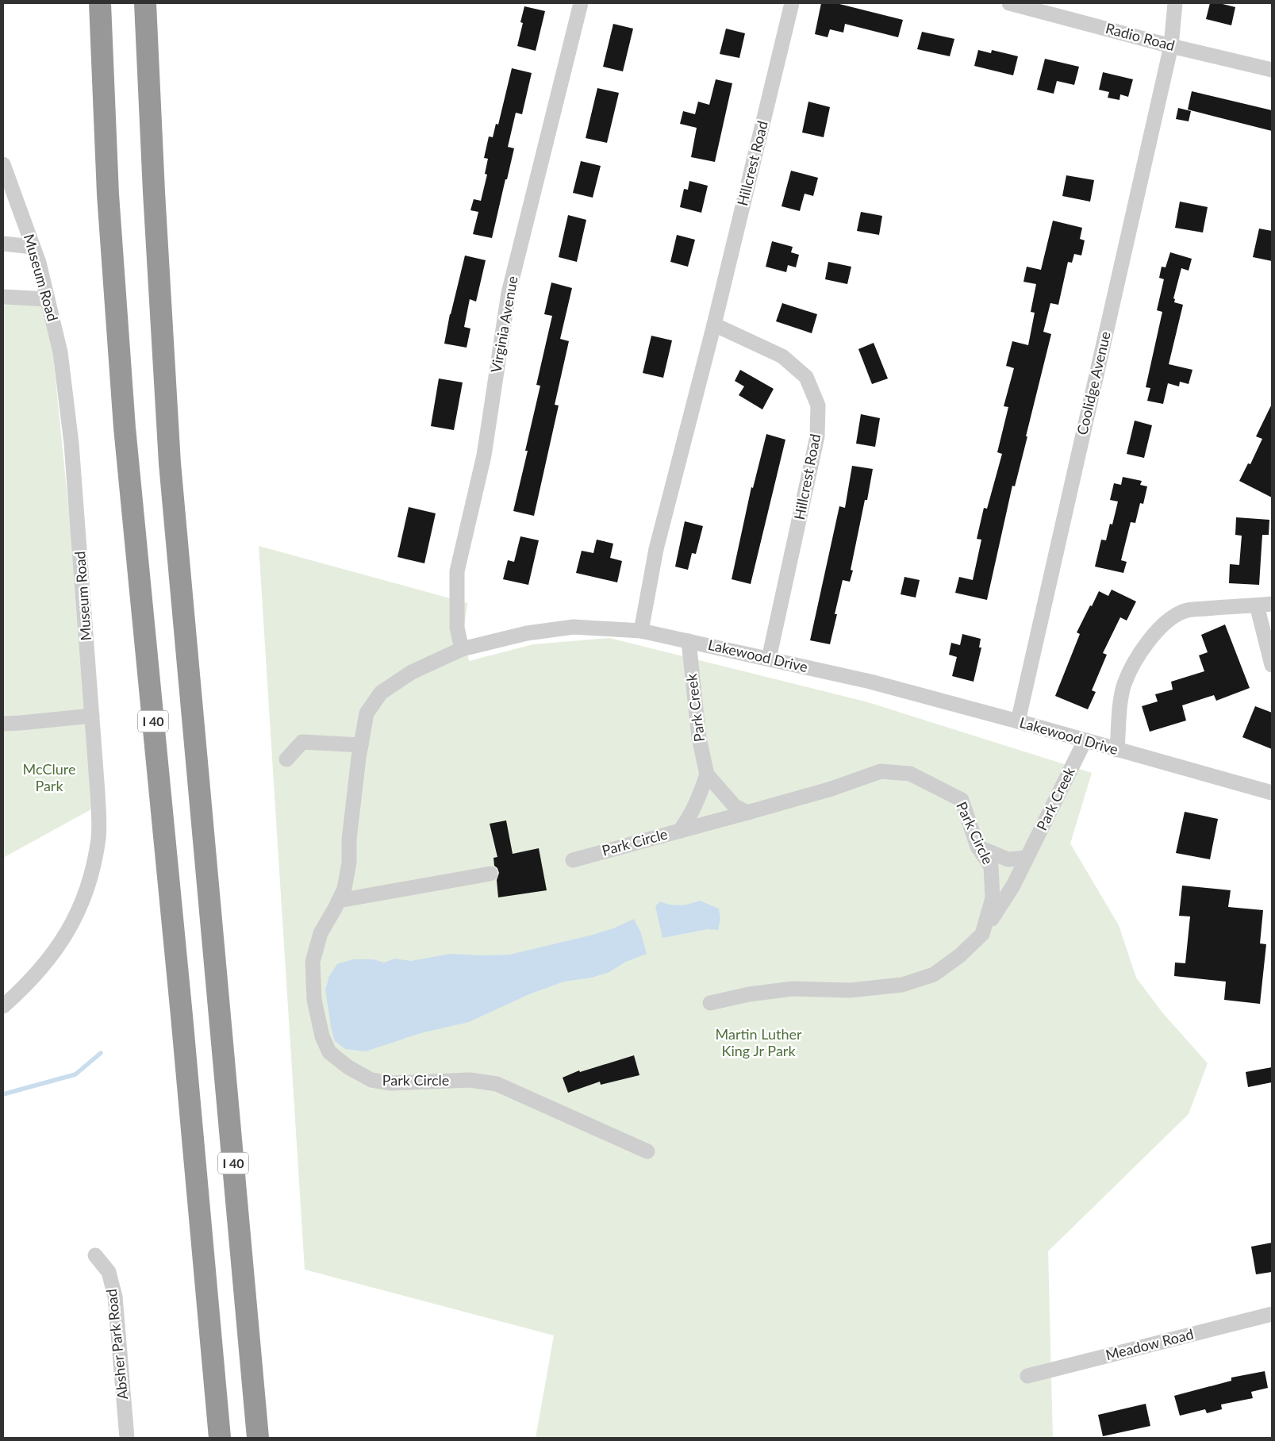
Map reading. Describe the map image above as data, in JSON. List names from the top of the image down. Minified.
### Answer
{"streets":{"highway":["I 40"],"street":["Radio Road","Hillcrest Road","Museum Road","Virginia Avenue","Coolidge Avenue","Lakewood Drive","Park Creek","Park Circle","Absher Park Road","Meadow Road"]},"crossings":[["Radio Road","Coolidge Avenue"],["Hillcrest Road","Lakewood Drive"],["Virginia Avenue","Lakewood Drive"],["Coolidge Avenue","Lakewood Drive"],["Lakewood Drive","Park Creek"],["Lakewood Drive","Park Circle"],["Park Creek","Park Circle"]],"parks":["McClure Park","Martin Luther King Jr Park"]}
